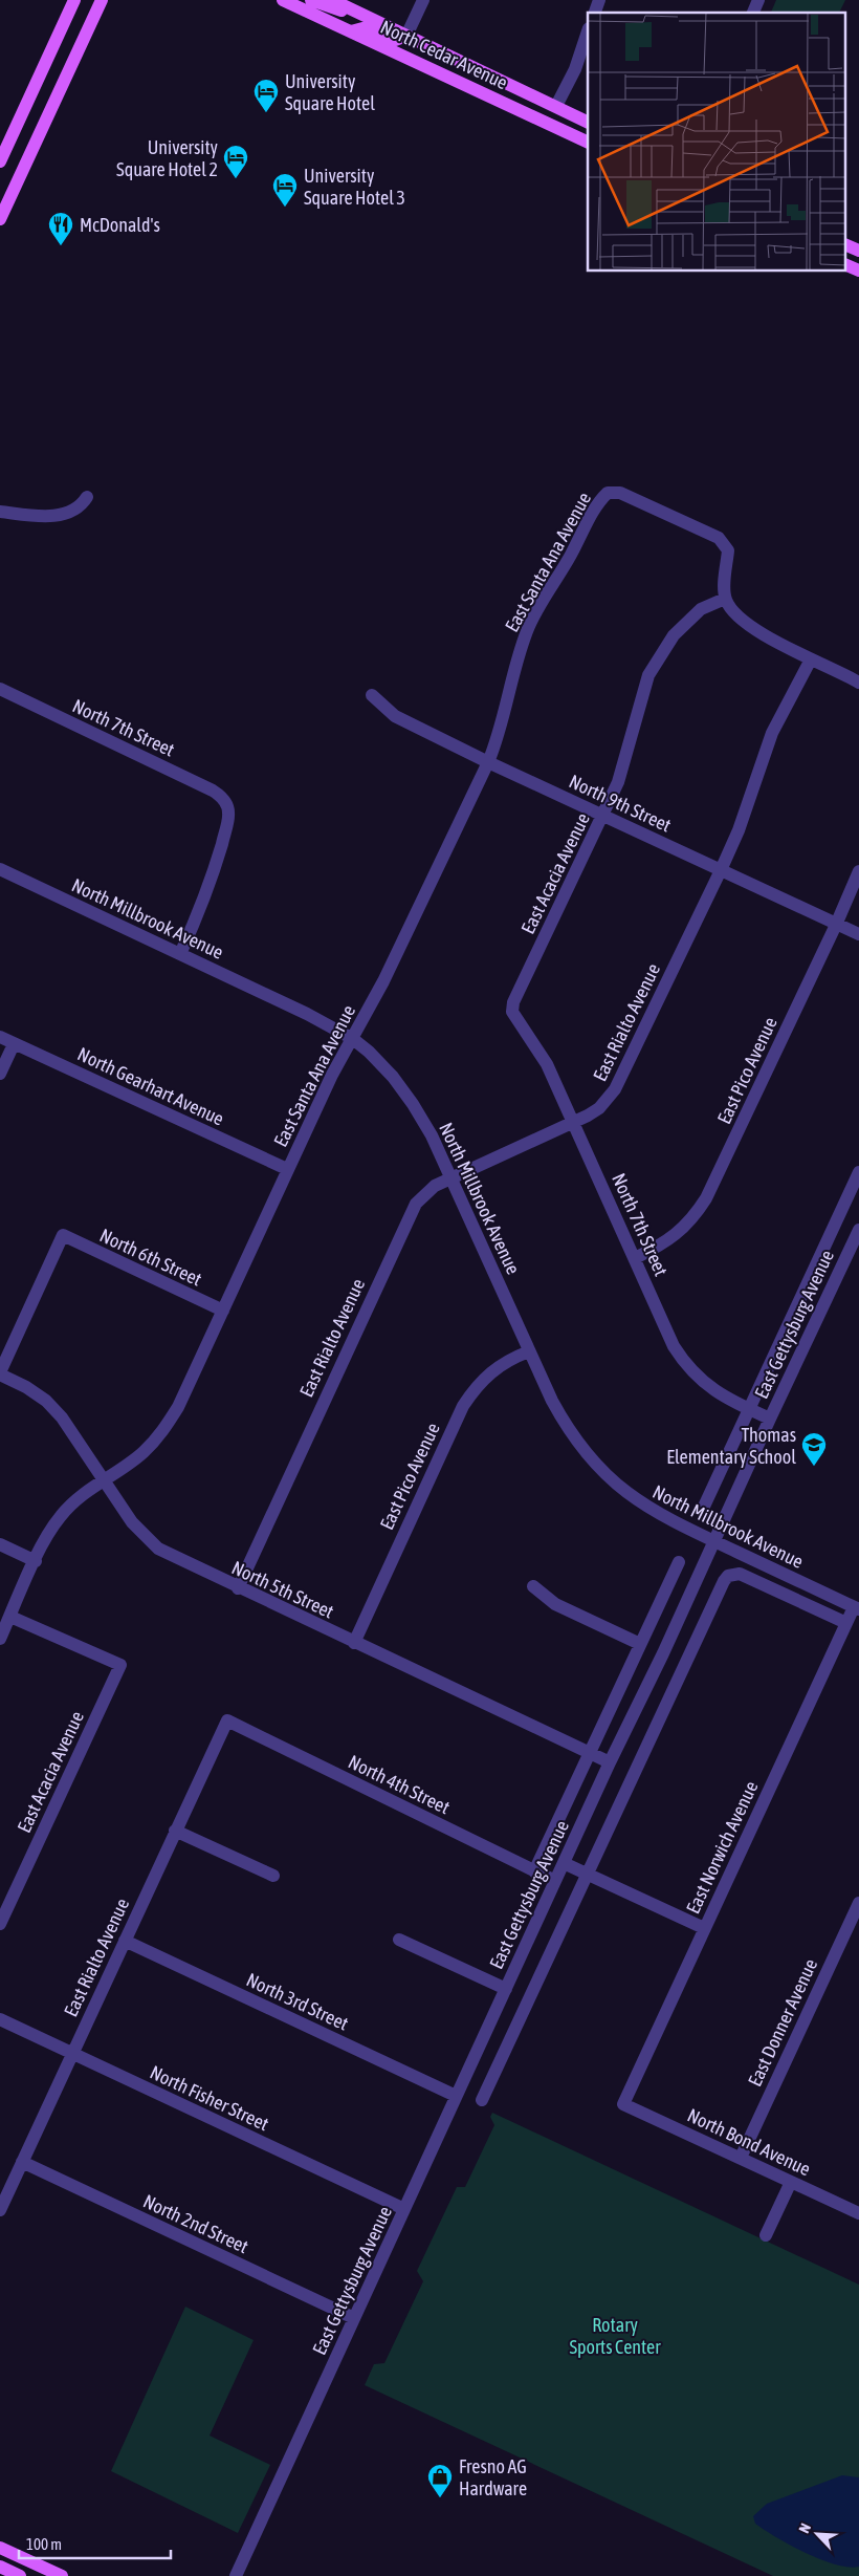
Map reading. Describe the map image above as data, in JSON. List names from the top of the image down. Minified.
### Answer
{"streets":{"main road":["North Cedar Avenue"],"street":["East Santa Ana Avenue","North 7th Street","North 9th Street","East Acacia Avenue","North Millbrook Avenue","East Rialto Avenue","East Pico Avenue","North Gearhart Avenue","North 6th Street","East Gettysburg Avenue","North 5th Street","North 4th Street","East Norwich Avenue","North 3rd Street","East Donner Avenue","North Fisher Street","North Bond Avenue","North 2nd Street"]},"crossings":[["East Santa Ana Avenue","North 9th Street"],["East Santa Ana Avenue","East Acacia Avenue"],["East Santa Ana Avenue","North Millbrook Avenue"],["East Santa Ana Avenue","North Gearhart Avenue"],["East Santa Ana Avenue","North 6th Street"],["East Santa Ana Avenue","North 5th Street"],["North 7th Street","East Acacia Avenue"],["North 7th Street","North Millbrook Avenue"],["North 7th Street","East Rialto Avenue"],["North 7th Street","East Pico Avenue"],["North 7th Street","East Gettysburg Avenue"],["North 9th Street","East Acacia Avenue"],["North 9th Street","East Rialto Avenue"],["North 9th Street","East Pico Avenue"],["North Millbrook Avenue","East Rialto Avenue"],["North Millbrook Avenue","East Pico Avenue"],["North Millbrook Avenue","East Gettysburg Avenue"],["North Millbrook Avenue","East Norwich Avenue"],["East Rialto Avenue","North 5th Street"],["East Rialto Avenue","North 4th Street"],["East Rialto Avenue","North 3rd Street"],["East Rialto Avenue","North Fisher Street"],["East Rialto Avenue","North 2nd Street"],["East Pico Avenue","North 5th Street"],["North 6th Street","North 5th Street"],["East Gettysburg Avenue","North 5th Street"],["East Gettysburg Avenue","North 4th Street"],["East Gettysburg Avenue","North 3rd Street"],["East Gettysburg Avenue","North Fisher Street"],["East Gettysburg Avenue","North 2nd Street"],["East Norwich Avenue","North Bond Avenue"],["East Donner Avenue","North Bond Avenue"]],"parks":["Rotary Sports Center"],"places":{"hotel":["University Square Hotel","University Square Hotel 2","University Square Hotel 3"],"restaurant":["McDonald's"],"school or university":["Thomas Elementary School"],"shop":["Fresno AG Hardware"]},"scale_bar":"100 m","north":"top left"}
